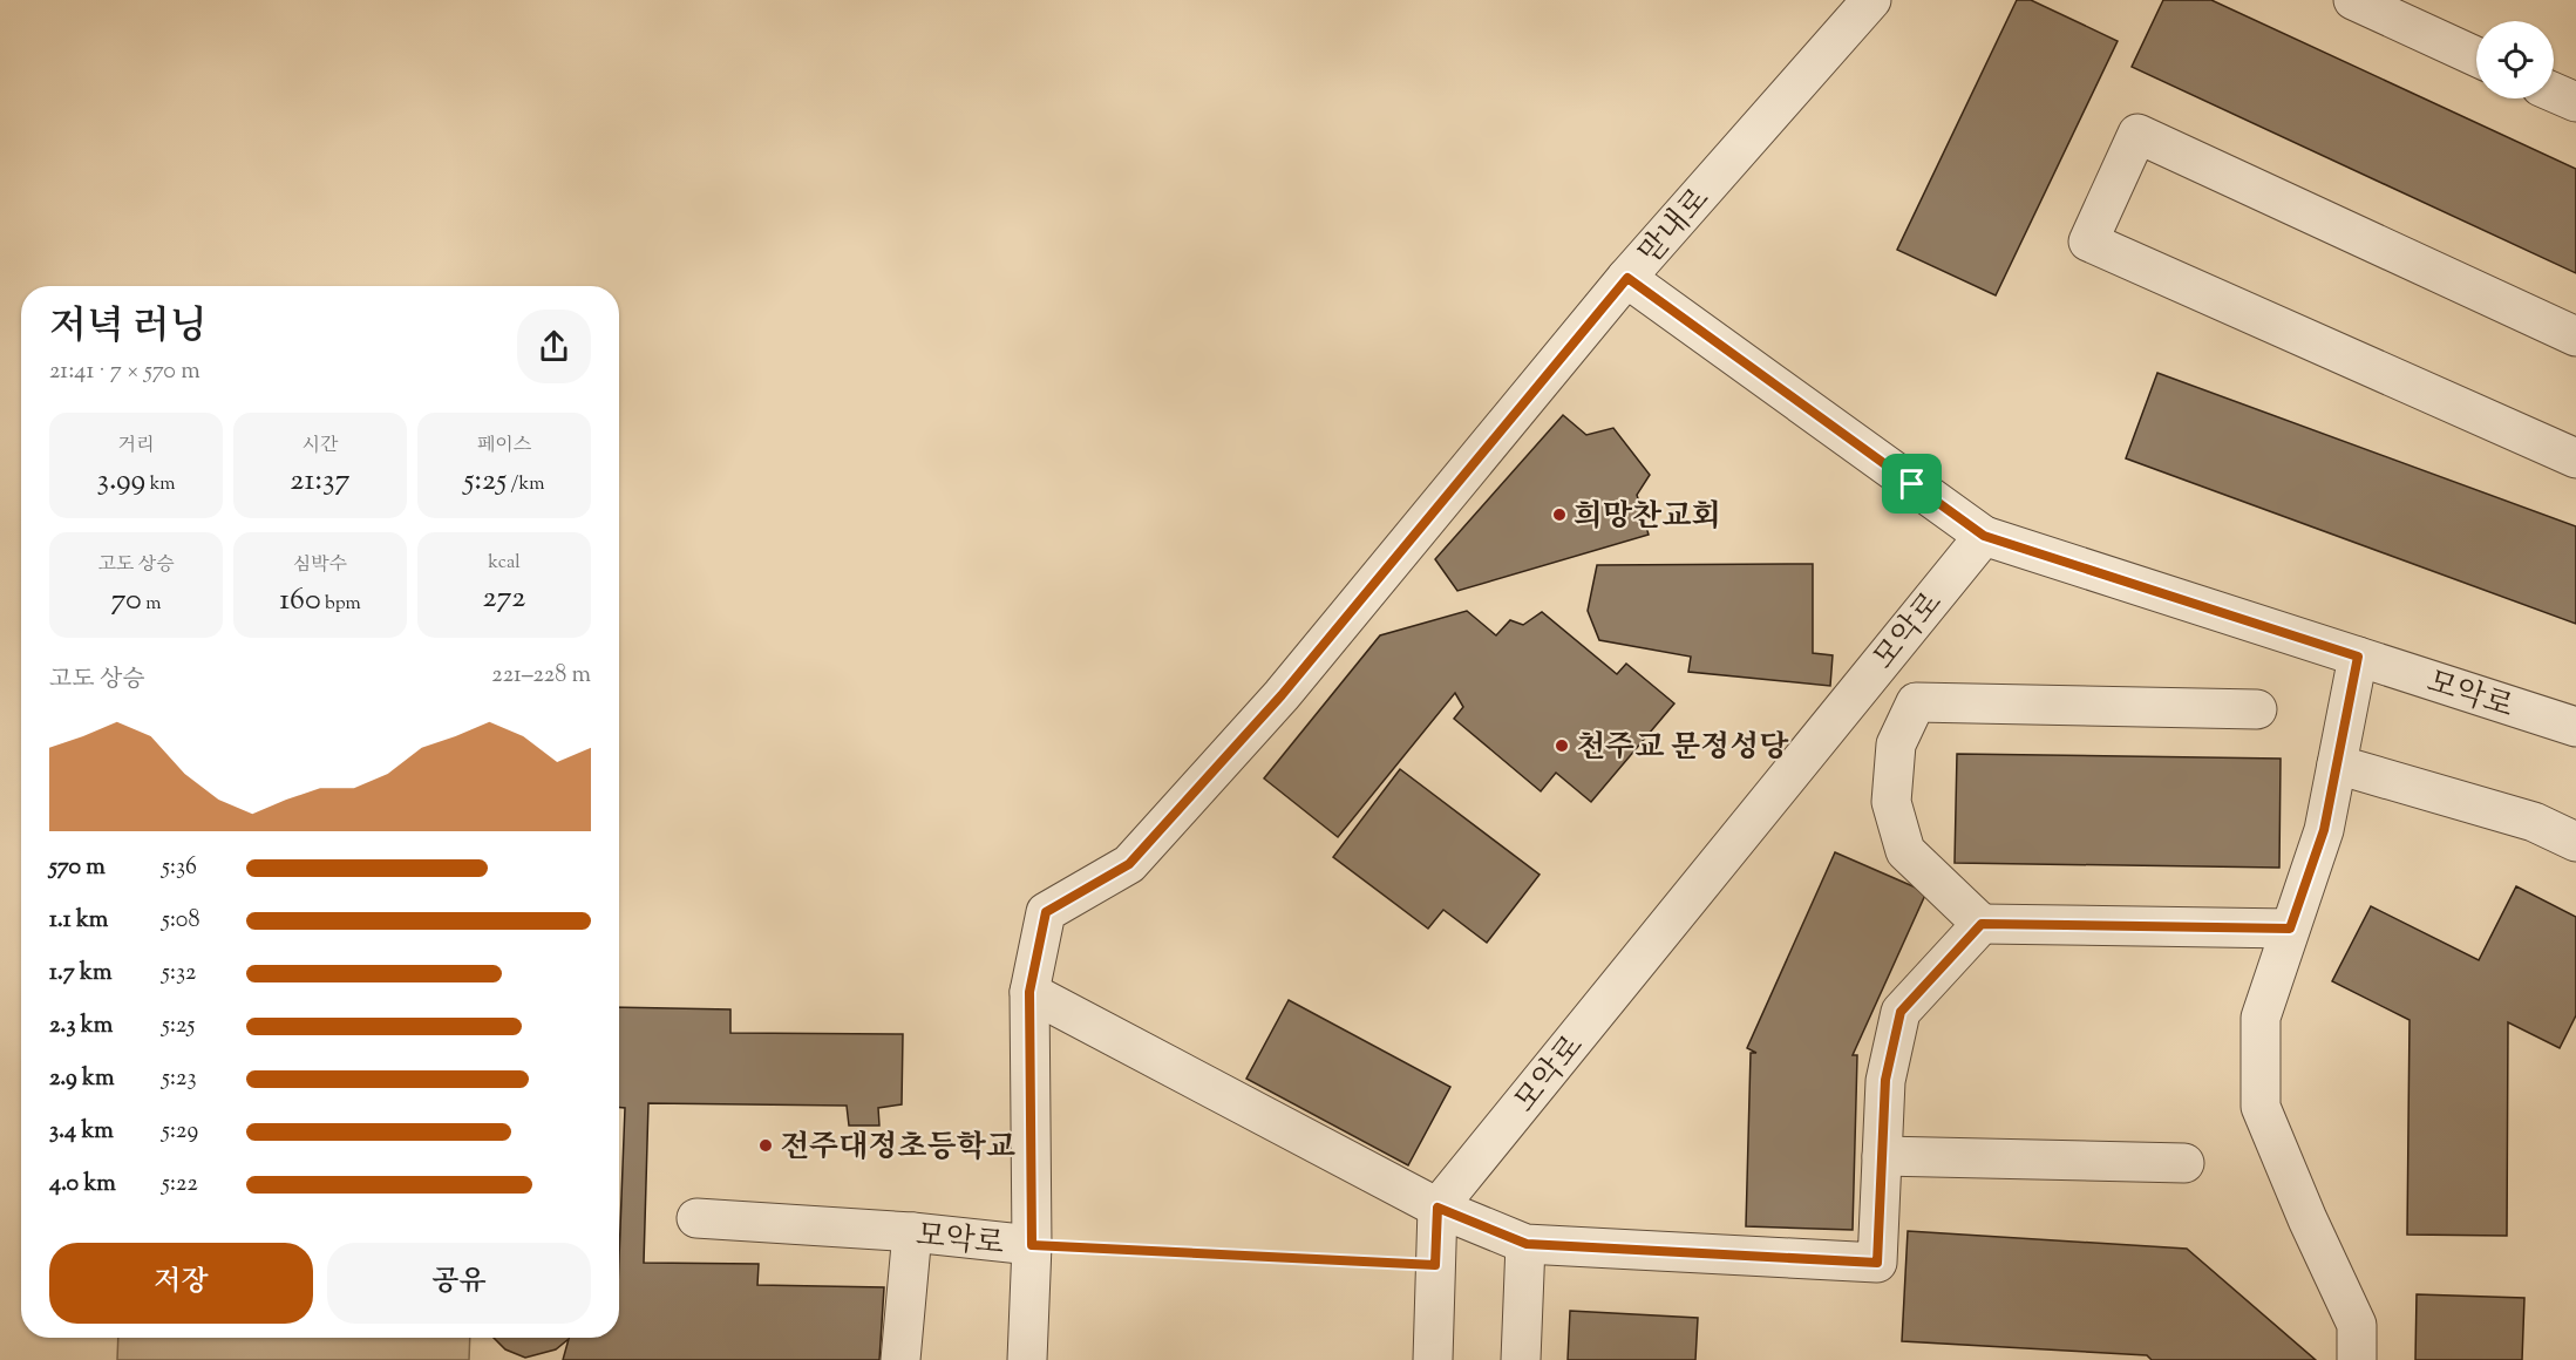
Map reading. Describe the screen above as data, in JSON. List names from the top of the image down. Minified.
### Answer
{"streets":{"street":["맏내로","모악로"]},"crossings":[["맏내로","모악로"]],"places":["희망찬교회","천주교 문정성당","전주대정초등학교"],"page":{"heading":["저녁 러닝","21:41 · 7 × 570 m"],"stats":[["거리","3.99 km"],["시간","21:37"],["페이스","5:25 /km"],["고도 상승","70 m"],["심박수","160 bpm"],["kcal","272"]],"chart":["고도 상승","221–228 m"],"list":[{"name":"570 m","note":"5:36"},{"name":"1.1 km","note":"5:08"},{"name":"1.7 km","note":"5:32"},{"name":"2.3 km","note":"5:25"},{"name":"2.9 km","note":"5:23"},{"name":"3.4 km","note":"5:29"},{"name":"4.0 km","note":"5:22"}],"buttons":["저장","공유"]}}
